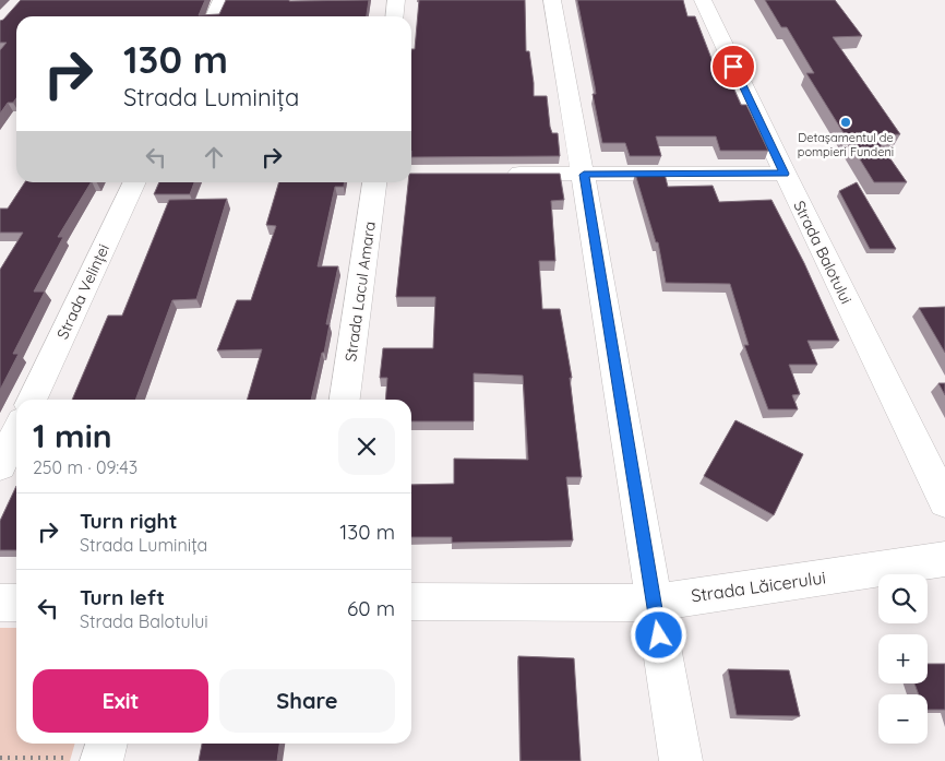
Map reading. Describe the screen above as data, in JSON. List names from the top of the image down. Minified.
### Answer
{"streets":{"street":["Strada Balotului","Strada Velinței","Strada Lacul Amara","Strada Lăicerului"]},"places":["Detașamentul de pompieri Fundeni"],"page":{"turn":["130 m","Strada Luminița"],"heading":["1 min","250 m · 09:43"],"list":[{"name":"Turn right","note":"Strada Luminița","value":"130 m"},{"name":"Turn left","note":"Strada Balotului","value":"60 m"}],"map_buttons":["+","−"],"buttons":["Exit","Share"]}}
